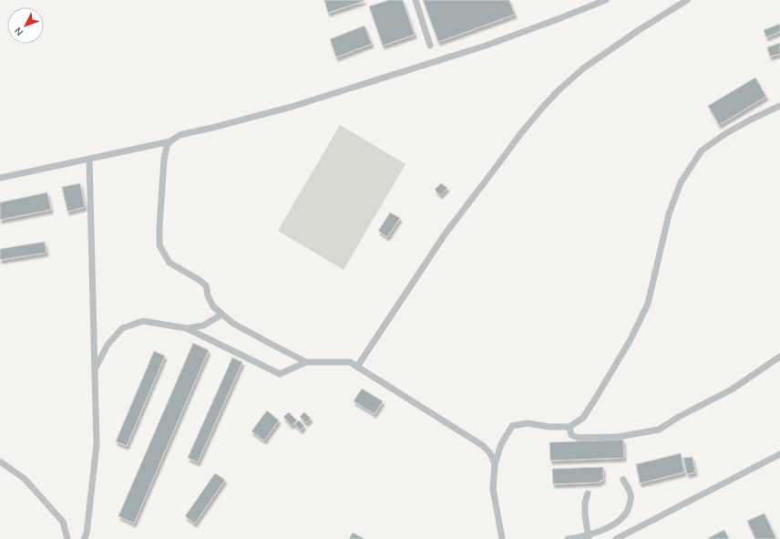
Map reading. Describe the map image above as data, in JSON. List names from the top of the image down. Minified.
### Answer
{"north":"bottom left"}
